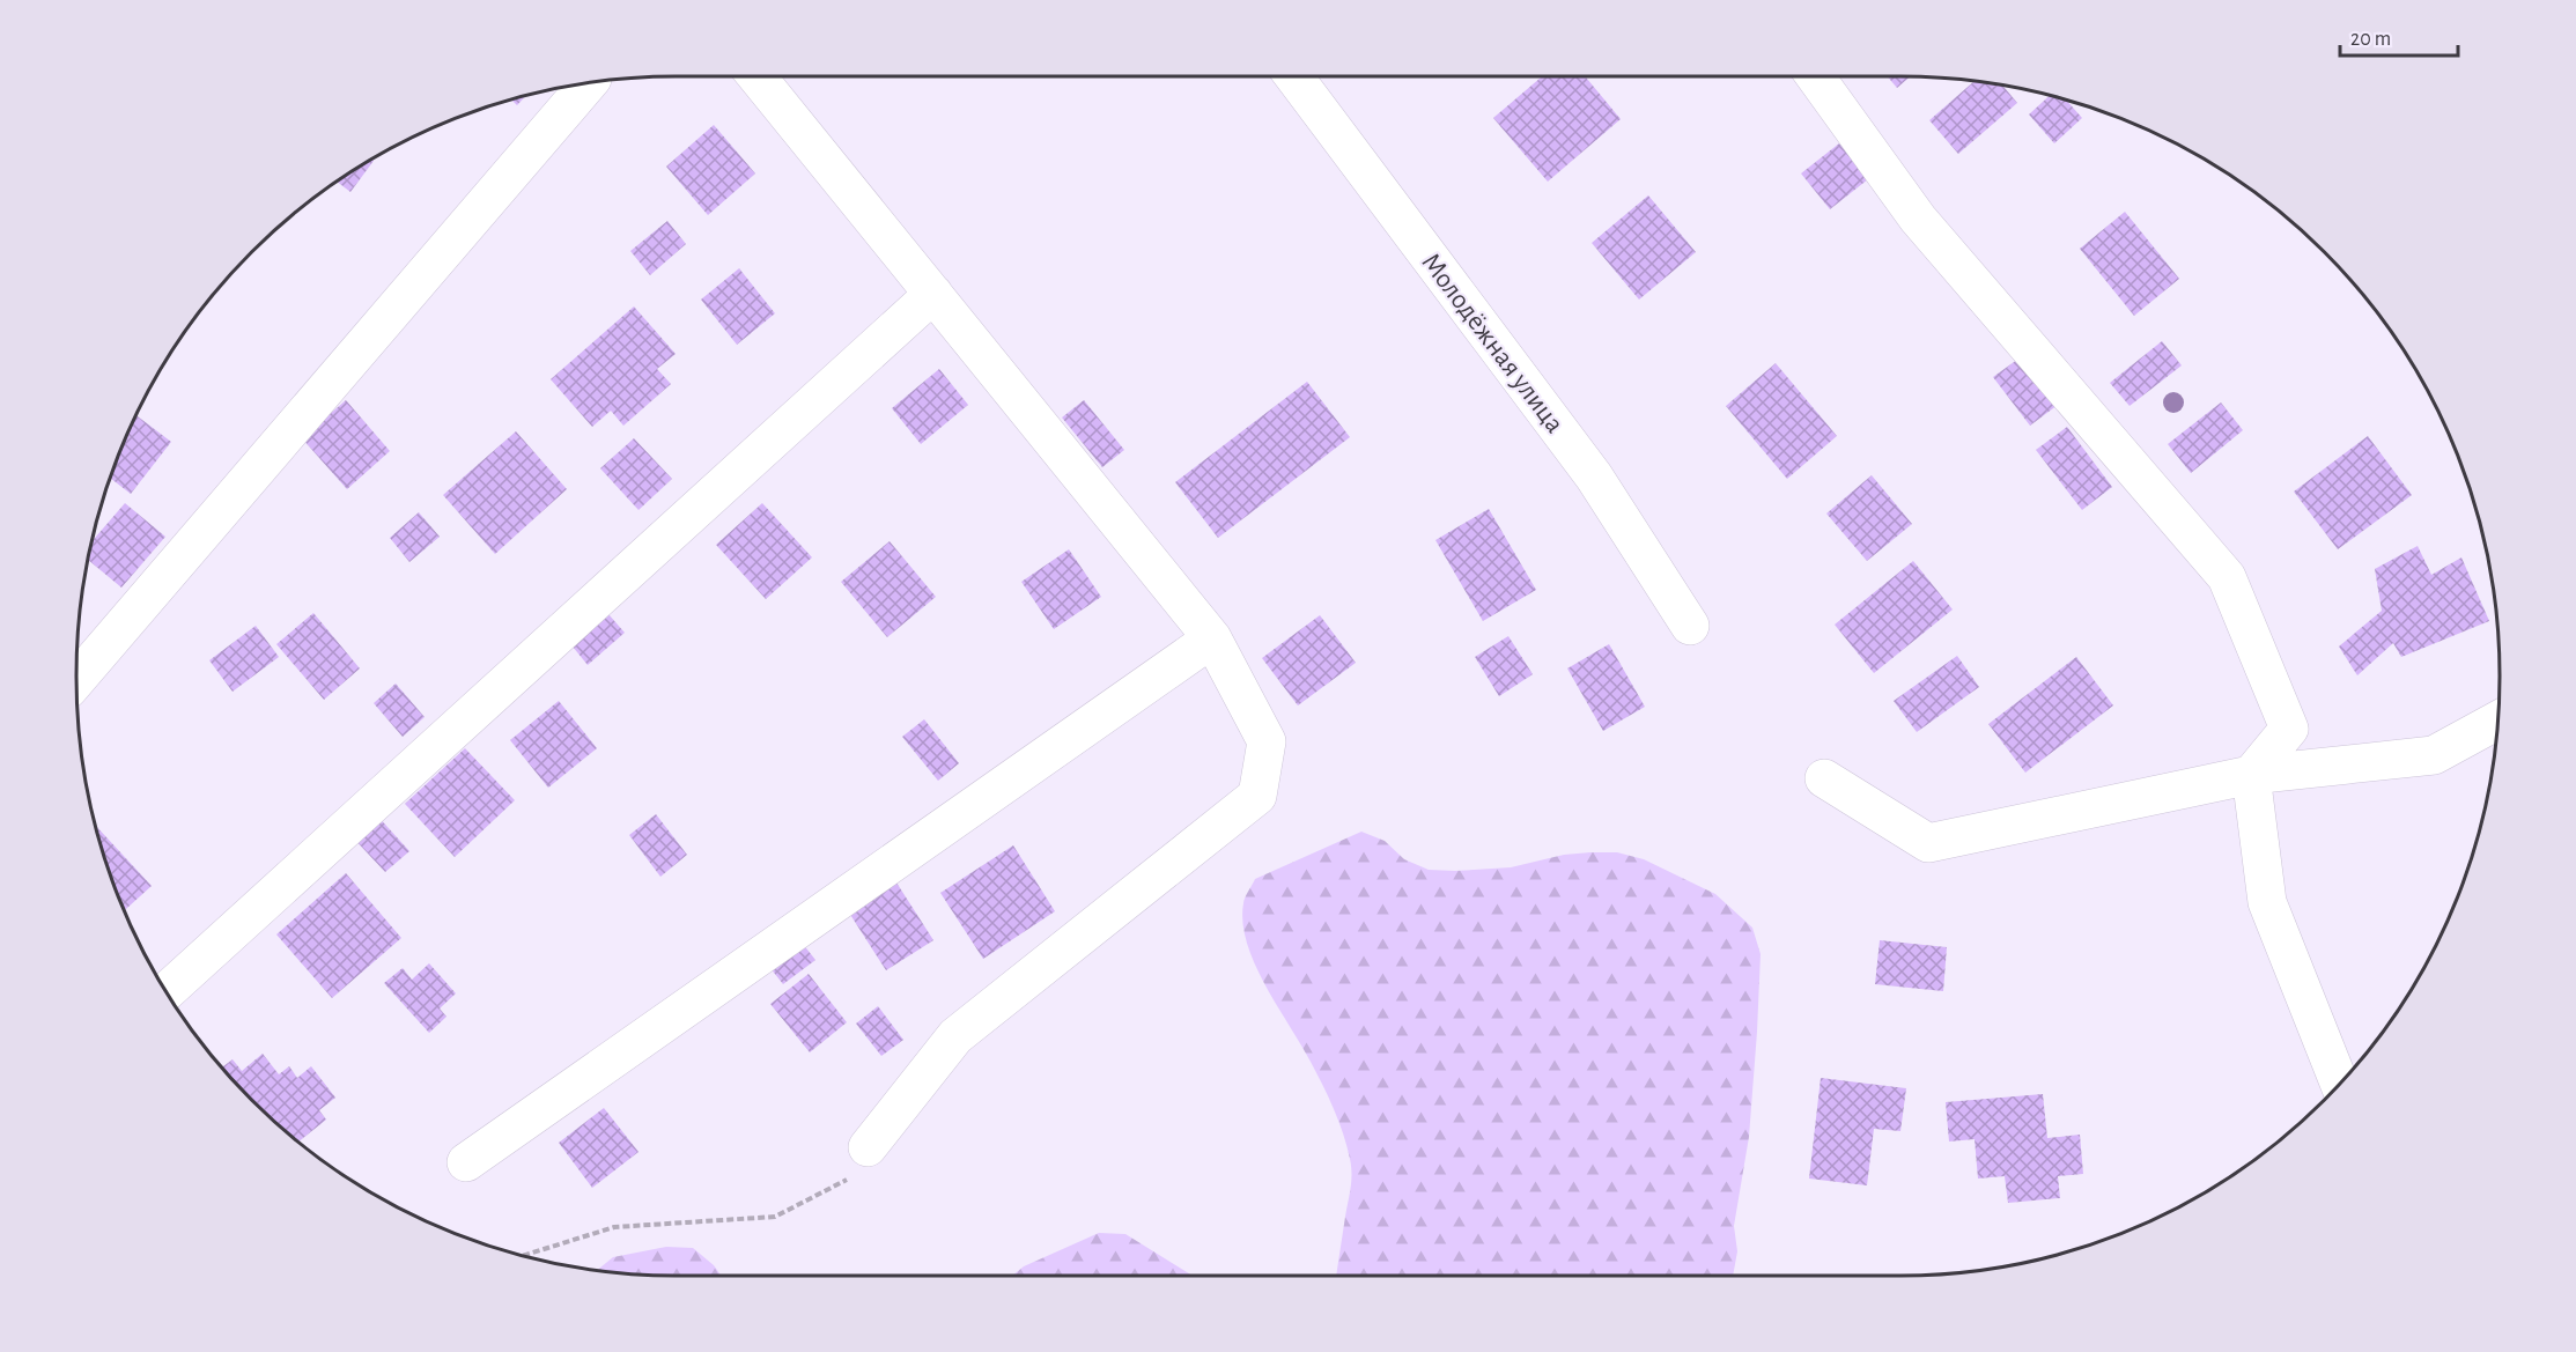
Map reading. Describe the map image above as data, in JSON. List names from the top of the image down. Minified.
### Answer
{"streets":{"street":["Молодёжная улица"]},"scale_bar":"20 m"}
